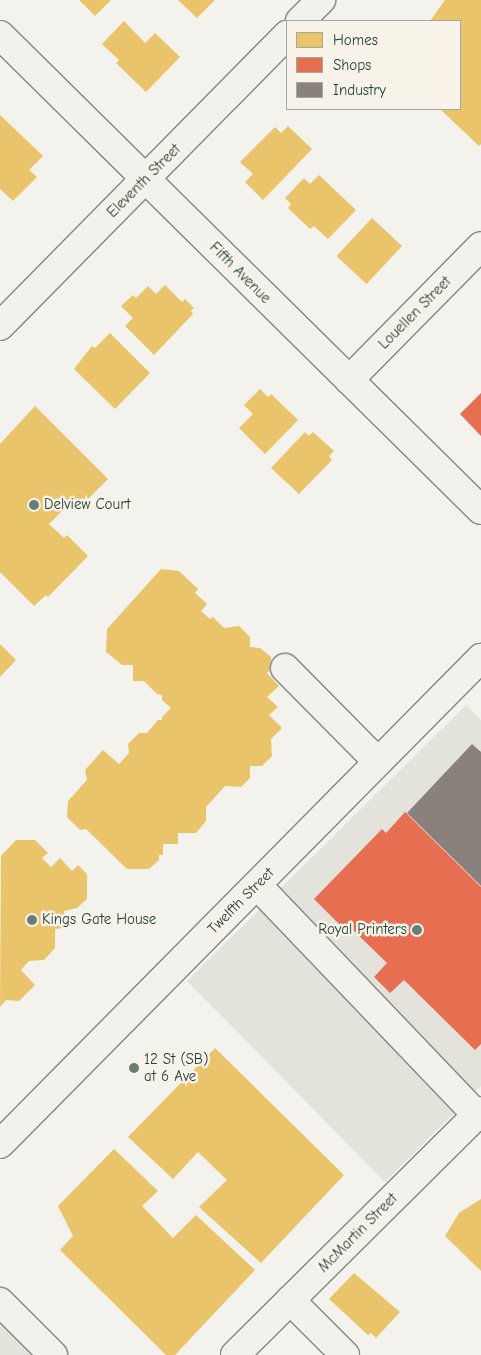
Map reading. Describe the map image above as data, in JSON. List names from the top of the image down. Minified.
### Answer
{"streets":{"street":["Eleventh Street","Fifth Avenue","Louellen Street","Twelfth Street","McMartin Street"]},"crossings":[["Eleventh Street","Fifth Avenue"],["Fifth Avenue","Louellen Street"]],"places":["Delview Court","Kings Gate House","Royal Printers","12 St (SB) at 6 Ave"],"legend":["Homes","Shops","Industry"]}
